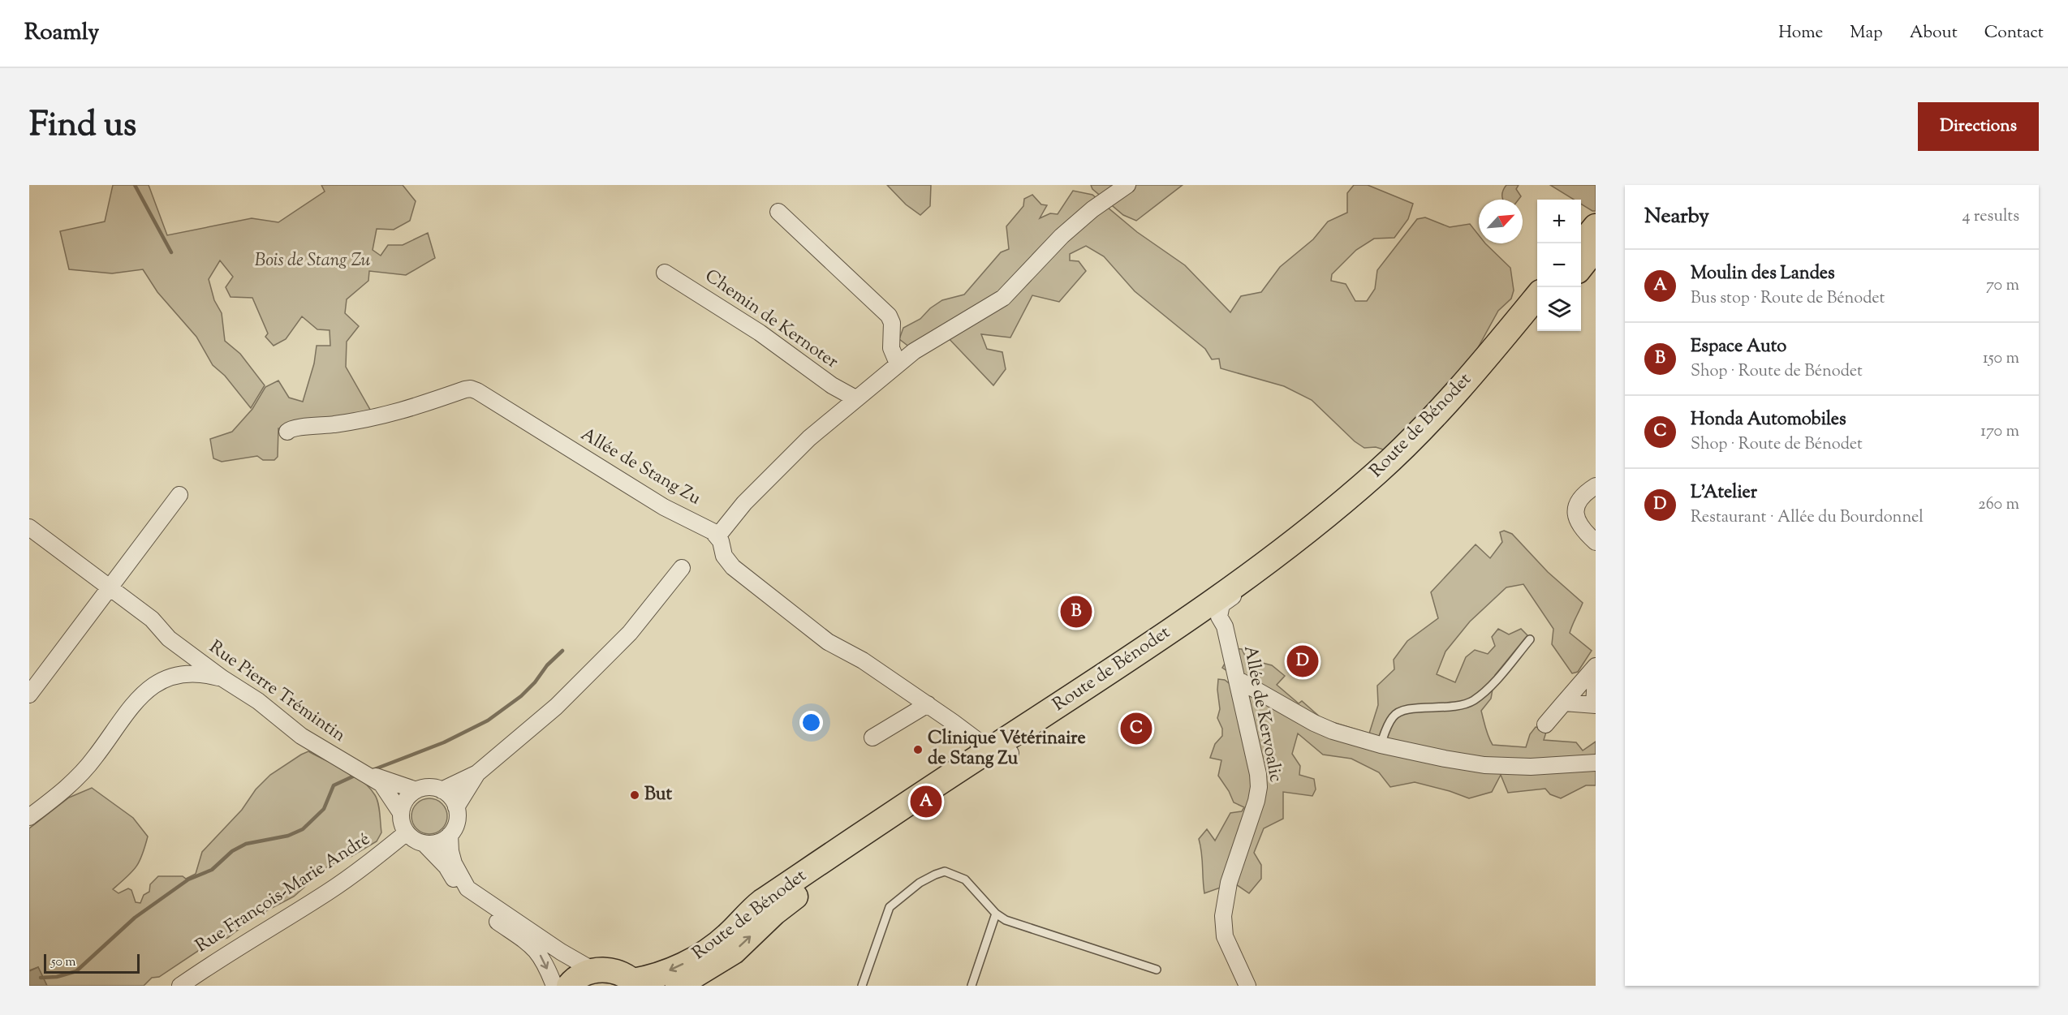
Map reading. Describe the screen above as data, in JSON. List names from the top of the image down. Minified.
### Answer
{"streets":{"main road":["Route de Bénodet"],"street":["Chemin de Kernoter","Allée de Stang Zu","Rue Pierre Trémintin","Allée de Kervoalic","Rue François-Marie André"]},"crossings":[["Route de Bénodet","Allée de Kervoalic"],["Rue Pierre Trémintin","Rue François-Marie André"]],"parks":["Bois de Stang Zu"],"places":["Clinique Vétérinaire de Stang Zu","But"],"scale_bar":"50 m","north":"top right","page":{"header":"Roamly","nav":["Home","Map","About","Contact"],"title":"Find us","buttons":"Directions","heading":["Nearby","4 results"],"map_buttons":["+","−"],"list":[{"mark":"A","name":"Moulin des Landes","note":"Bus stop · Route de Bénodet","value":"70 m"},{"mark":"B","name":"Espace Auto","note":"Shop · Route de Bénodet","value":"150 m"},{"mark":"C","name":"Honda Automobiles","note":"Shop · Route de Bénodet","value":"170 m"},{"mark":"D","name":"L'Atelier","note":"Restaurant · Allée du Bourdonnel","value":"260 m"}],"pins":["B","D","C","A"],"scale":"50 m"}}
